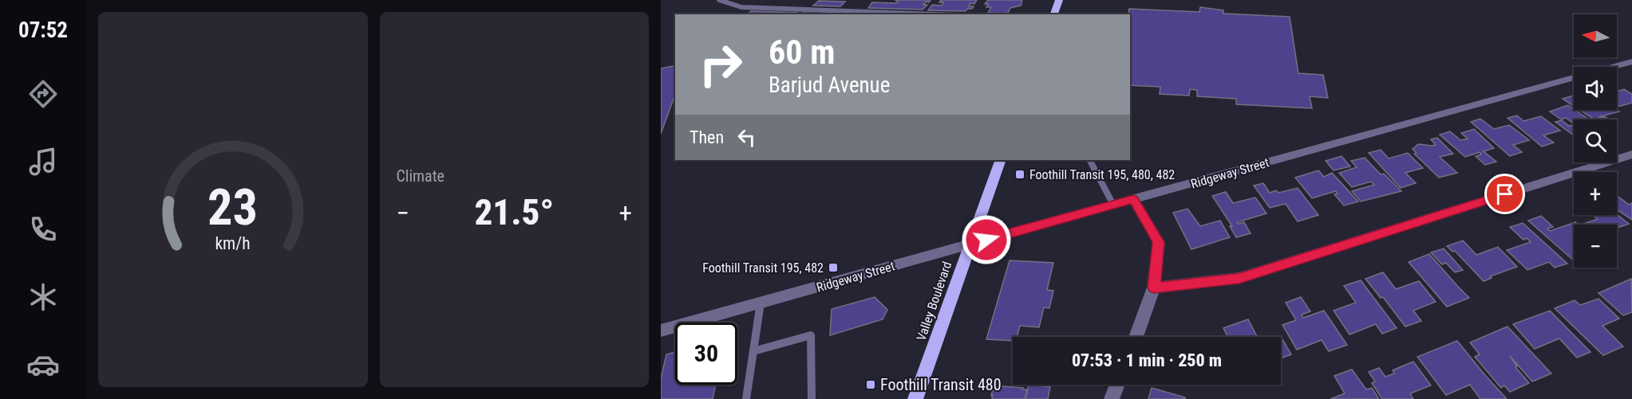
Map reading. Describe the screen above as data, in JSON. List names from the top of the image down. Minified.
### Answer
{"streets":{"main road":["Valley Boulevard"],"street":["Ridgeway Street"]},"crossings":[["Ridgeway Street","Valley Boulevard"]],"places":{"transit":["Foothill Transit 195, 480, 482","Foothill Transit 195, 482","Foothill Transit 480"]},"north":"left","page":{"tabs":"07:52","tile":"Climate","map_buttons":["+","−"],"turn":["60 m","Barjud Avenue"],"then":"Then","heat":["−","21.5°","+"],"limit":"30","trip":"07:53 · 1 min · 250 m","gauge":["23","km/h"]}}
